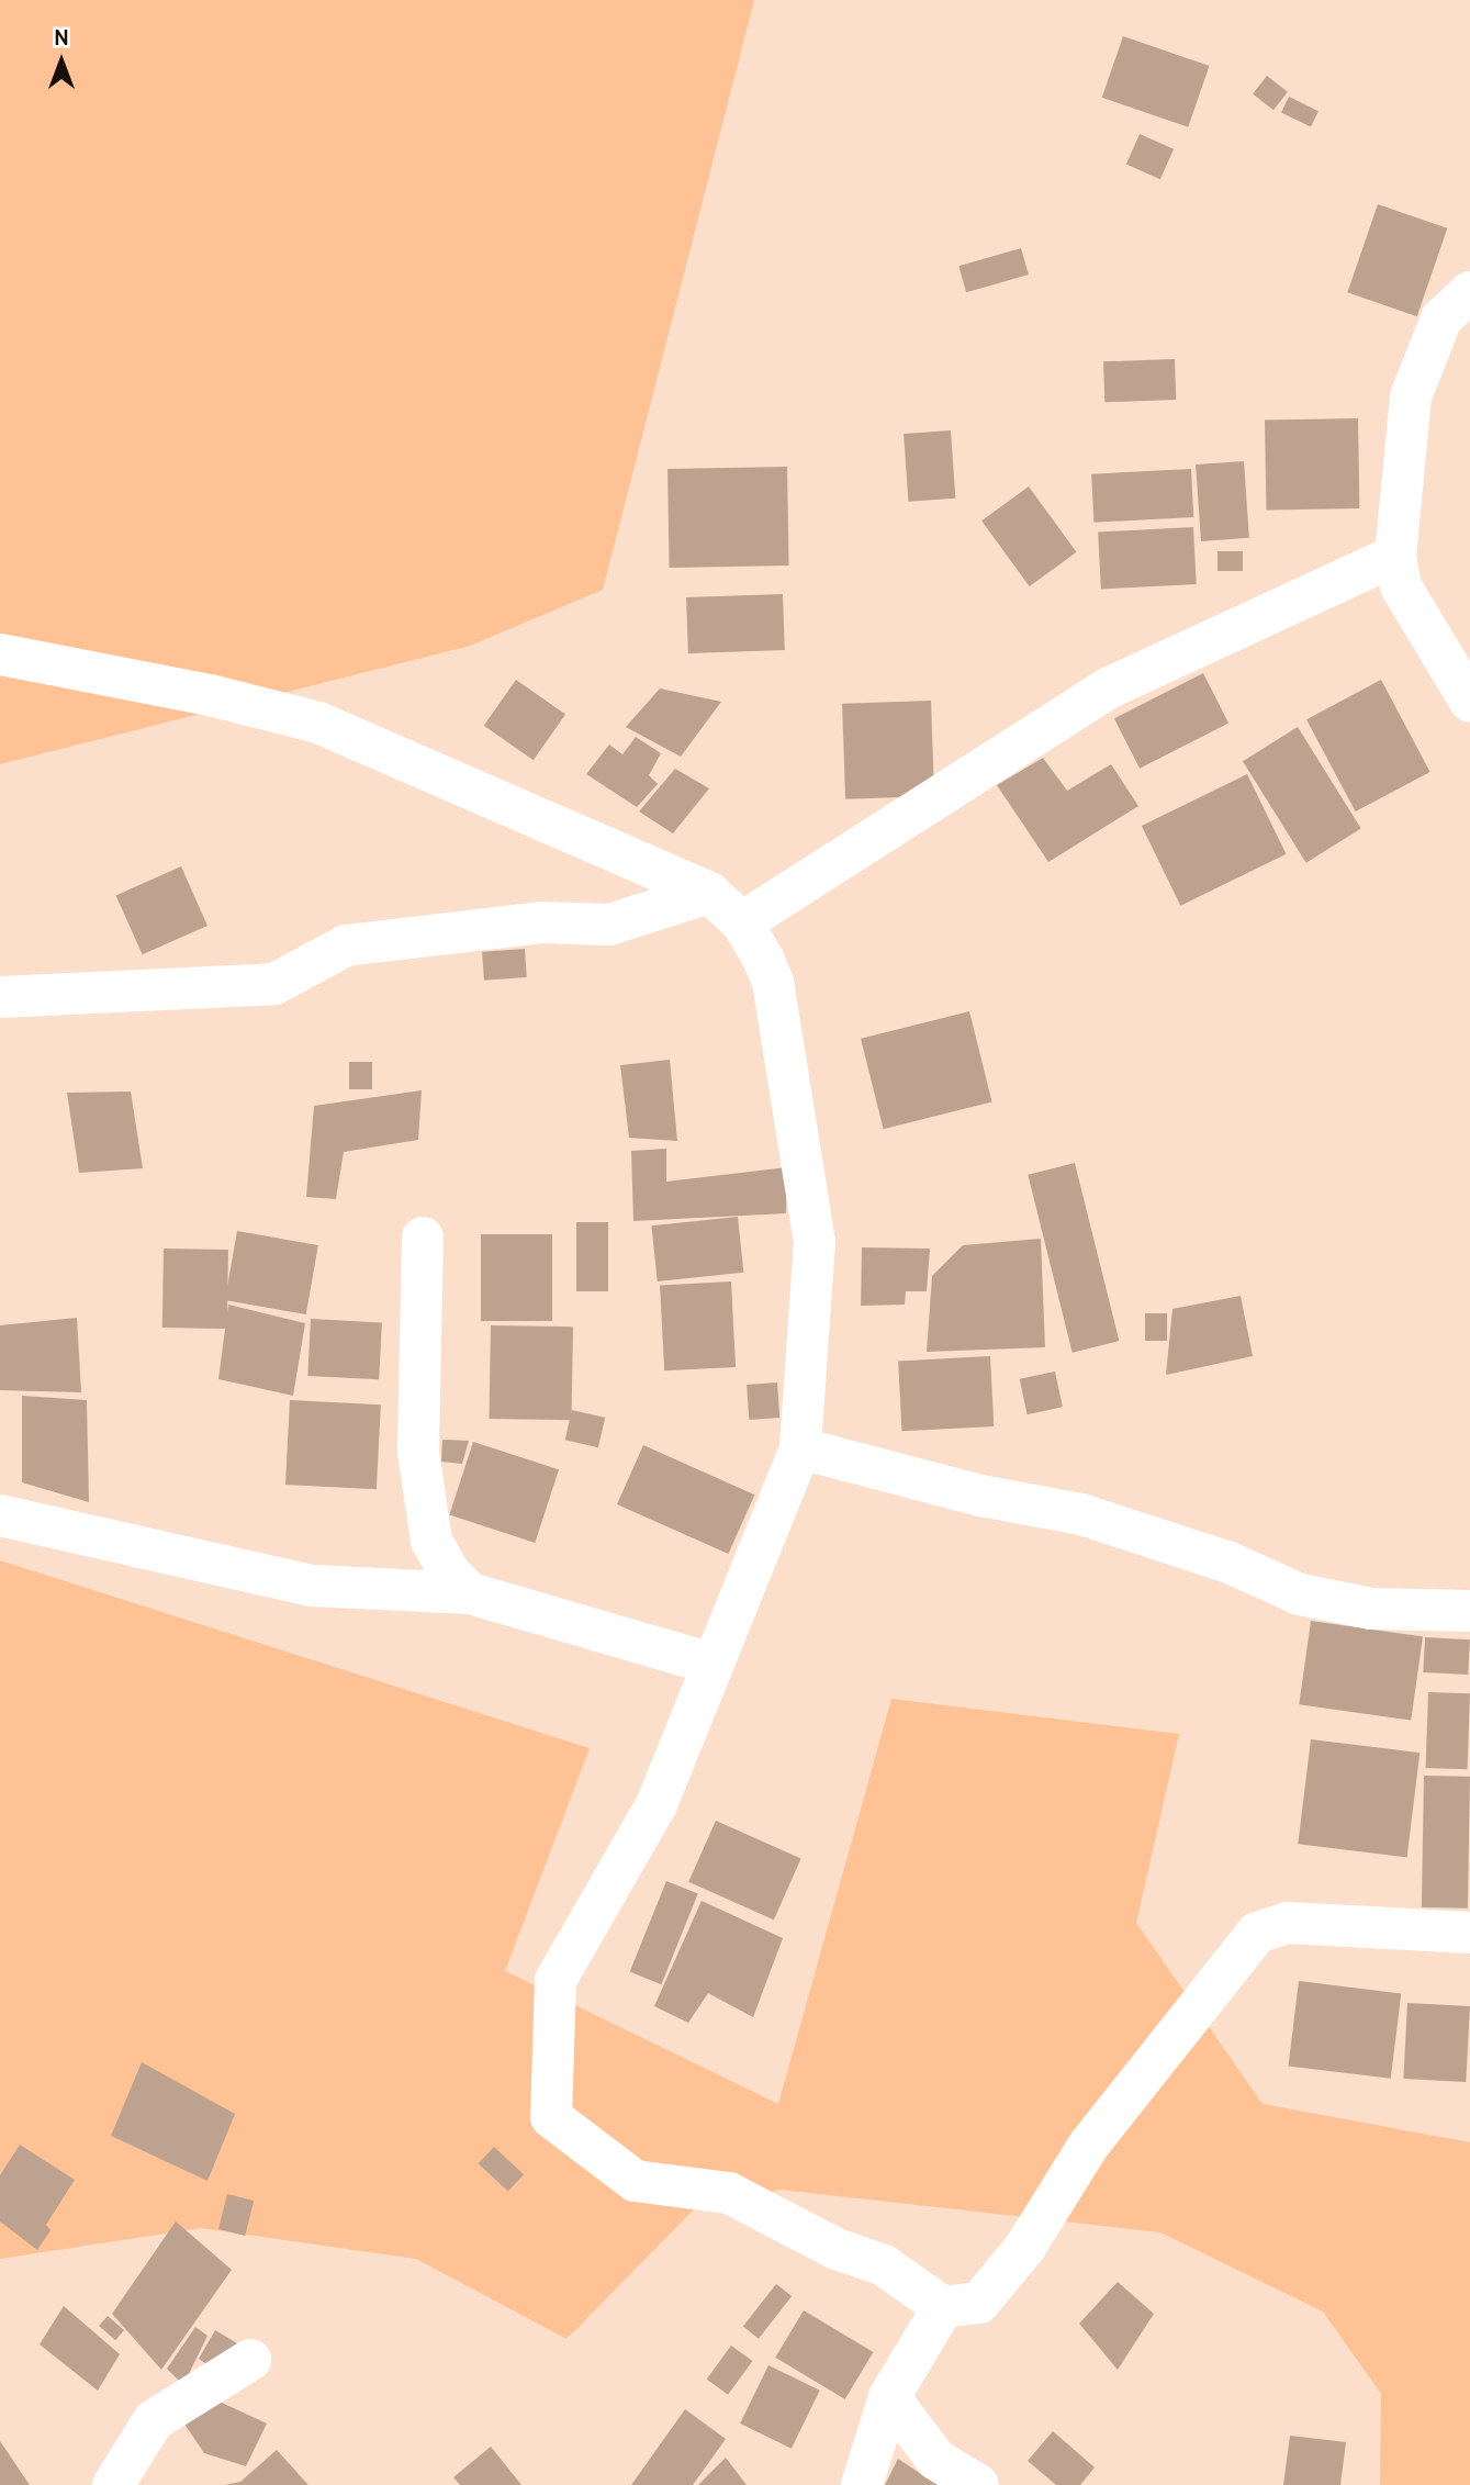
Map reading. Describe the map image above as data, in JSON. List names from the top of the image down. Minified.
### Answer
{"north":"top"}
